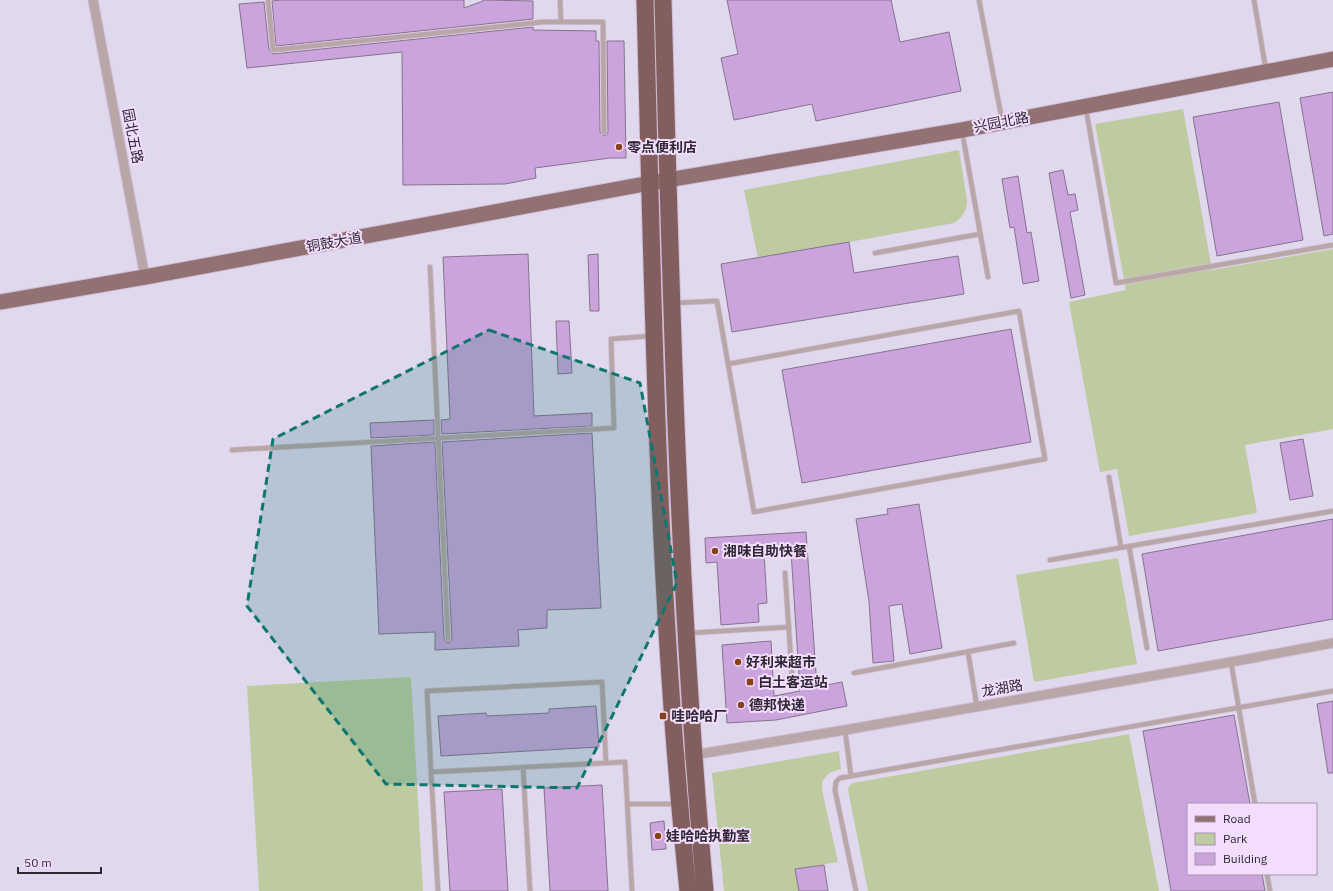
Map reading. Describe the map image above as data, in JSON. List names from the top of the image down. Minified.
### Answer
{"streets":{"main road":["兴园北路","铜鼓大道"],"street":["园北五路","龙湖路"]},"crossings":[["兴园北路","铜鼓大道"],["园北五路","铜鼓大道"]],"places":{"other":["零点便利店","湘味自助快餐","好利来超市","德邦快递","娃哈哈执勤室"],"transit":["白土客运站","哇哈哈厂"]},"legend":["Road","Park","Building"],"scale_bar":"50 m"}
